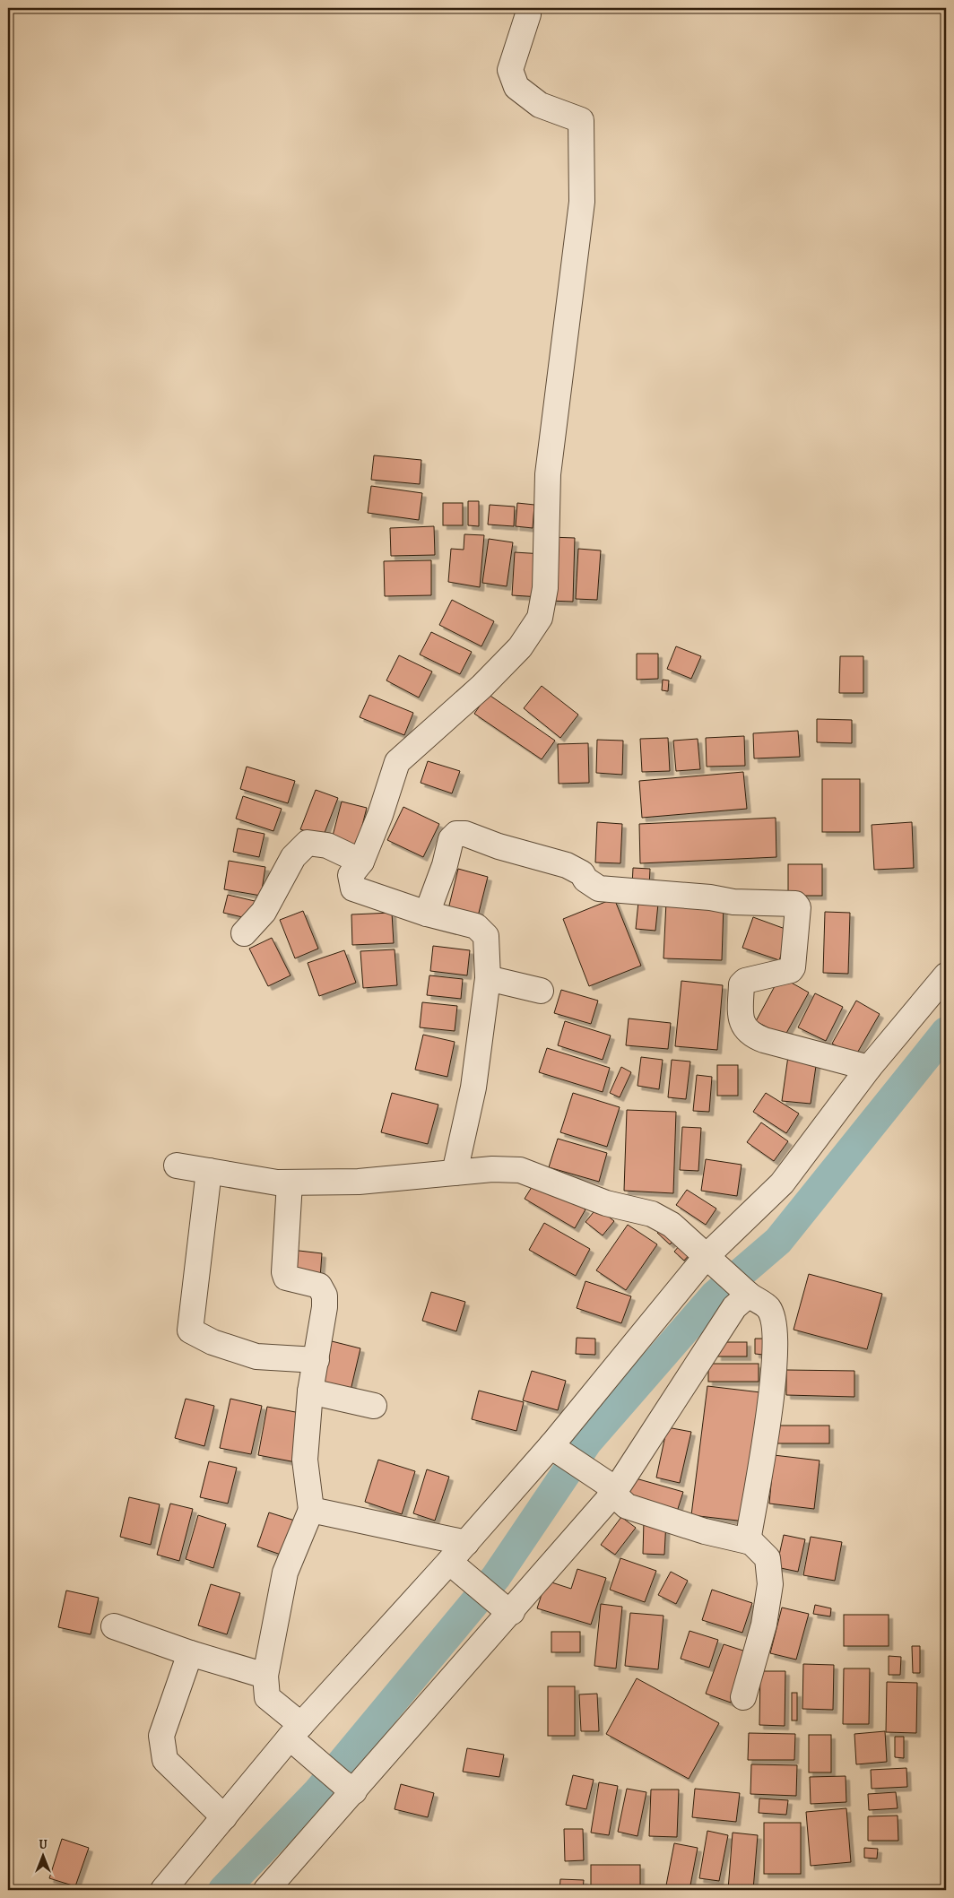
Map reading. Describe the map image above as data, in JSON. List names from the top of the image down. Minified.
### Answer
{"north":"top"}
